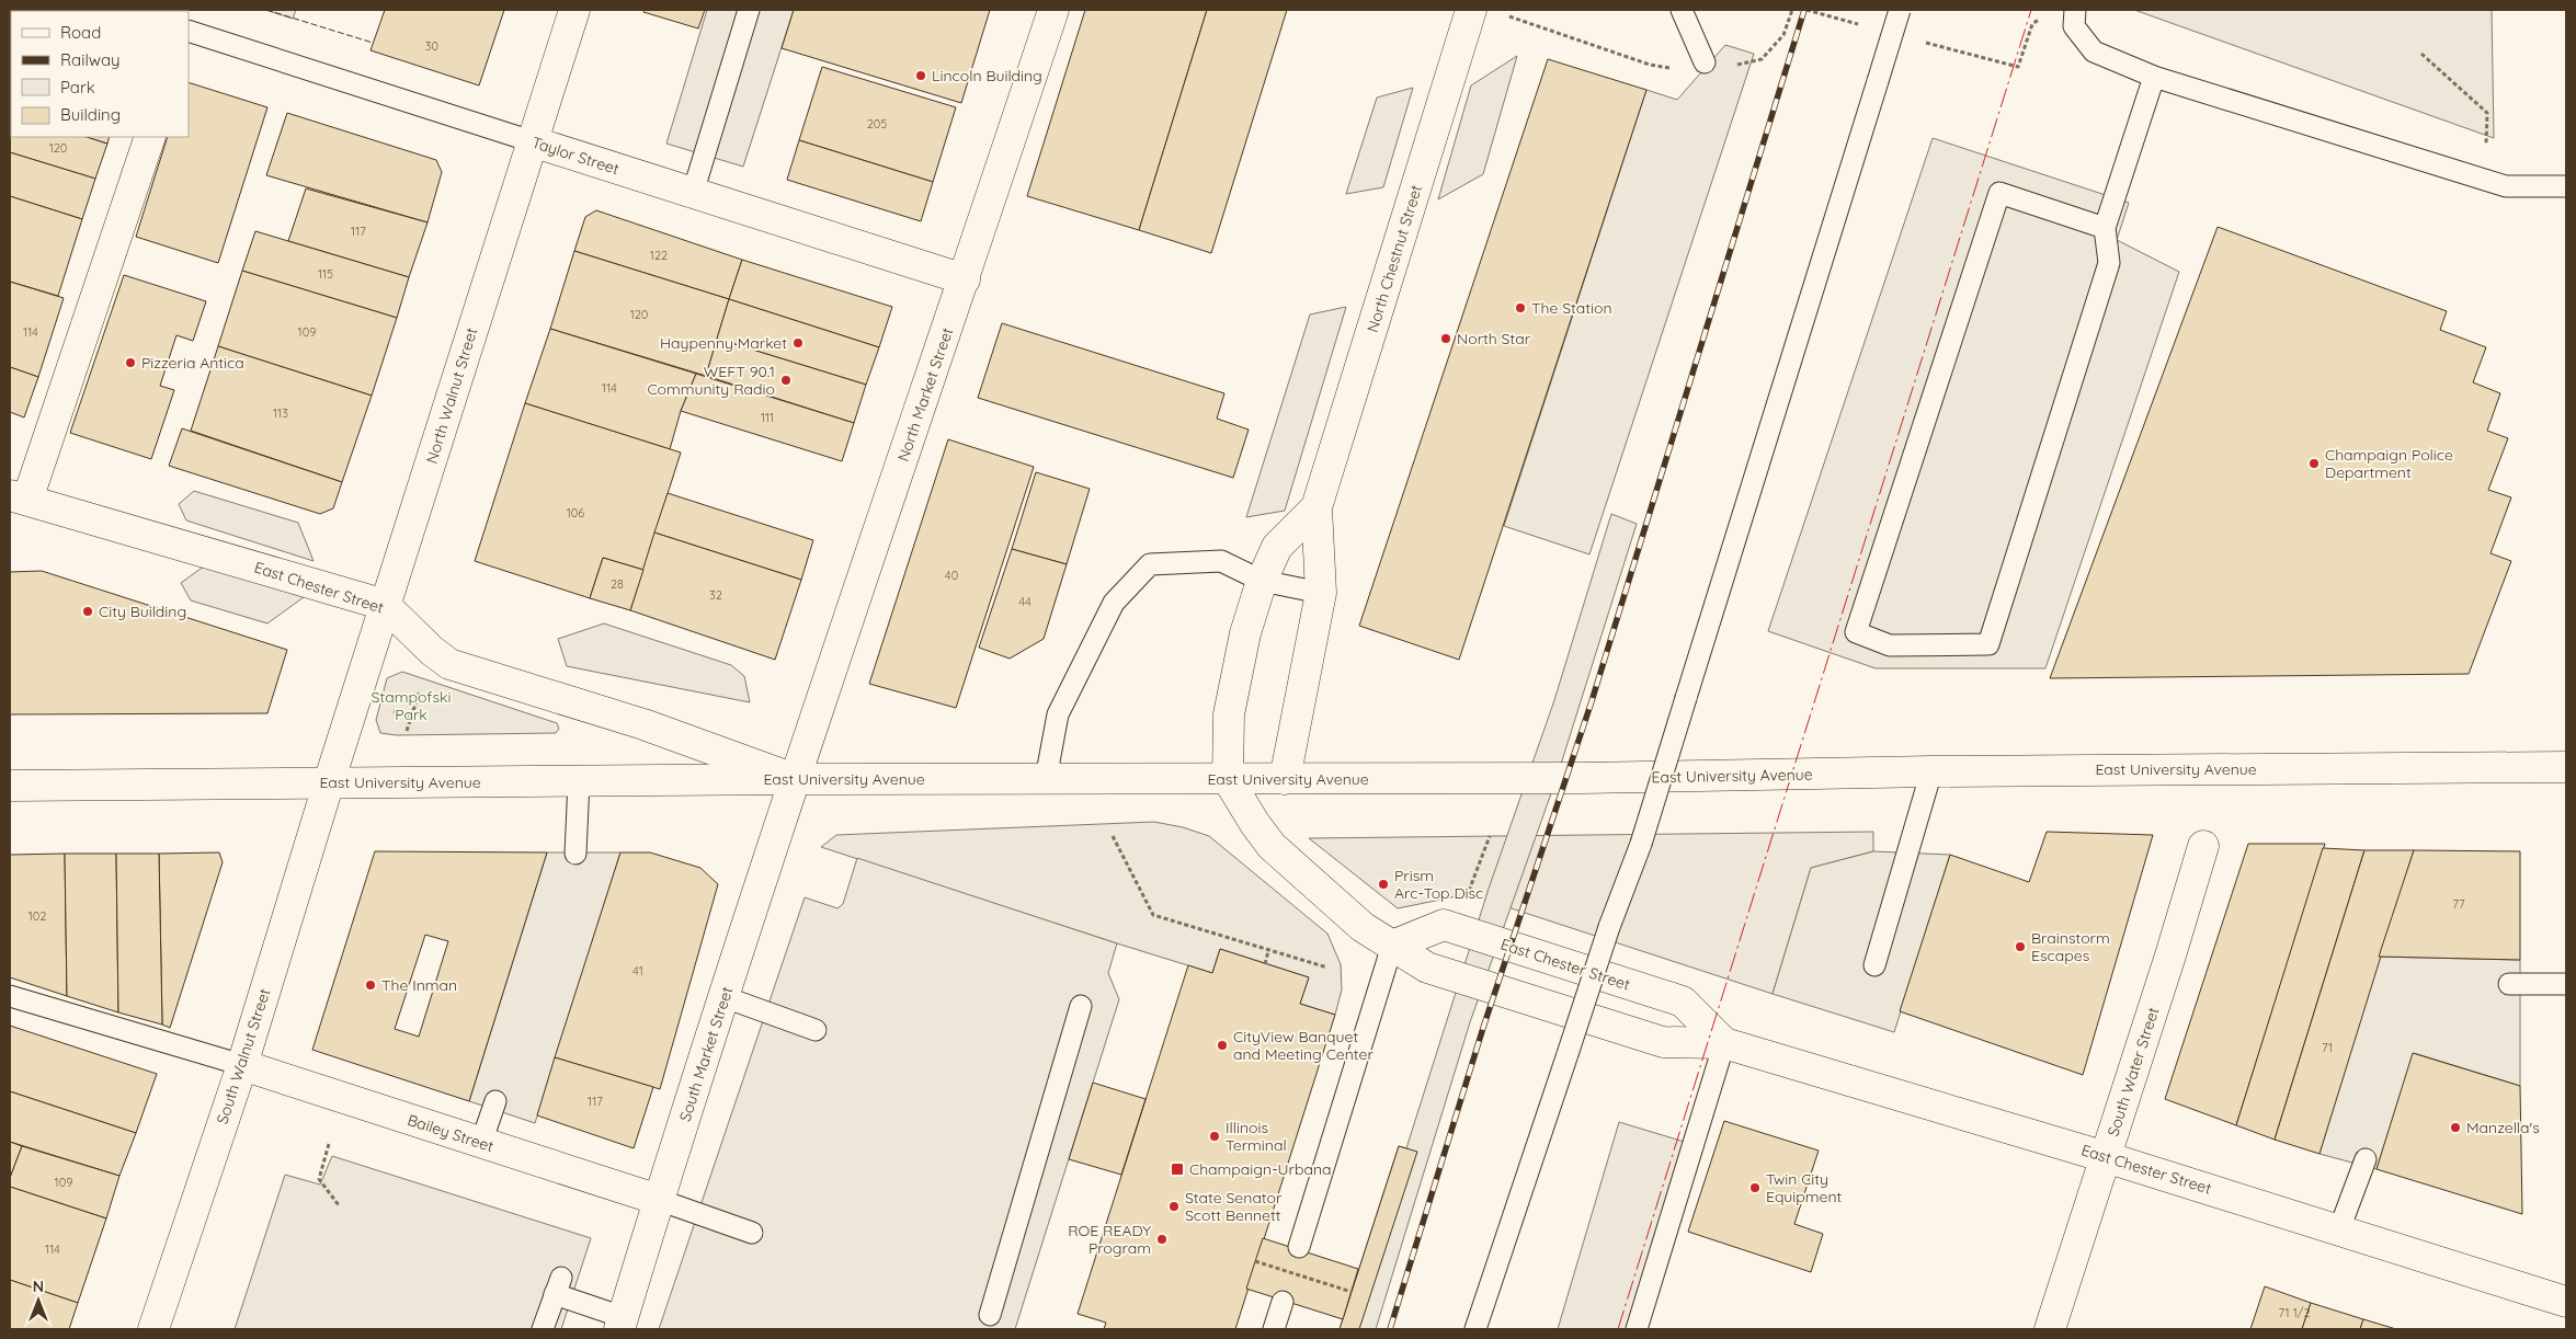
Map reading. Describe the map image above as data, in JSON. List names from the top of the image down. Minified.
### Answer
{"streets":{"street":["Taylor Street","North Chestnut Street","North Market Street","North Walnut Street","East Chester Street","East University Avenue","South Market Street","South Walnut Street","South Water Street","Bailey Street"]},"crossings":[["Taylor Street","North Market Street"],["Taylor Street","North Walnut Street"],["North Chestnut Street","East Chester Street"],["North Chestnut Street","East University Avenue"],["North Market Street","East Chester Street"],["North Market Street","East University Avenue"],["North Market Street","South Market Street"],["North Walnut Street","East Chester Street"],["North Walnut Street","East University Avenue"],["North Walnut Street","South Walnut Street"],["East Chester Street","East University Avenue"],["East Chester Street","South Market Street"],["East Chester Street","South Water Street"],["East University Avenue","South Market Street"],["East University Avenue","South Walnut Street"],["South Market Street","Bailey Street"],["South Walnut Street","Bailey Street"]],"parks":["Stampofski Park"],"places":{"other":["Lincoln Building","The Station","North Star","Haypenny Market","Pizzeria Antica","WEFT 90.1 Community Radio","Champaign Police Department","City Building","Prism Arc-Top Disc","Brainstorm Escapes","The Inman","CityView Banquet and Meeting Center","Manzella's","Illinois Terminal","Twin City Equipment","State Senator Scott Bennett","ROE READY Program"],"transit":["Champaign-Urbana"]},"house_numbers":["30","205","120","117","122","115","120","114","109","114","113","111","106","40","28","32","44","77","102","41","71","117","109","114","71 1/2"],"legend":["Road","Railway","Park","Building"],"north":"top"}
